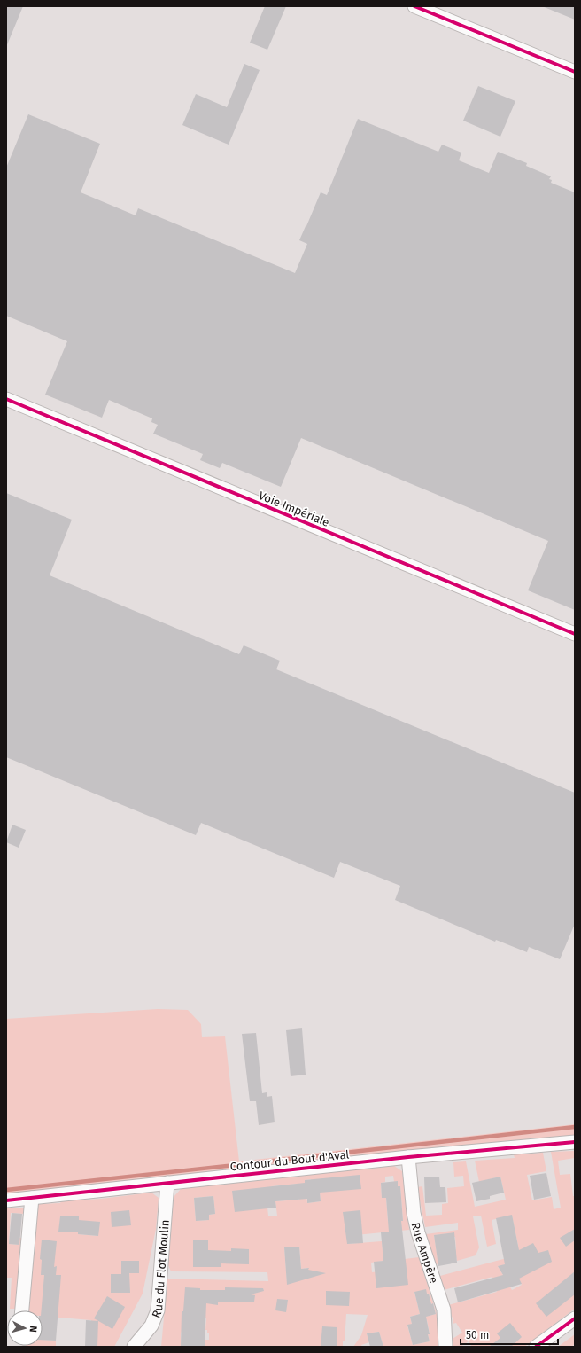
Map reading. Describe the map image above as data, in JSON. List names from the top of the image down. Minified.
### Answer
{"streets":{"street":["Voie Impériale","Contour du Bout d'Aval","Rue Ampère","Rue du Flot Moulin"]},"crossings":[["Contour du Bout d'Aval","Rue Ampère"],["Contour du Bout d'Aval","Rue du Flot Moulin"]],"scale_bar":"50 m","north":"right"}
